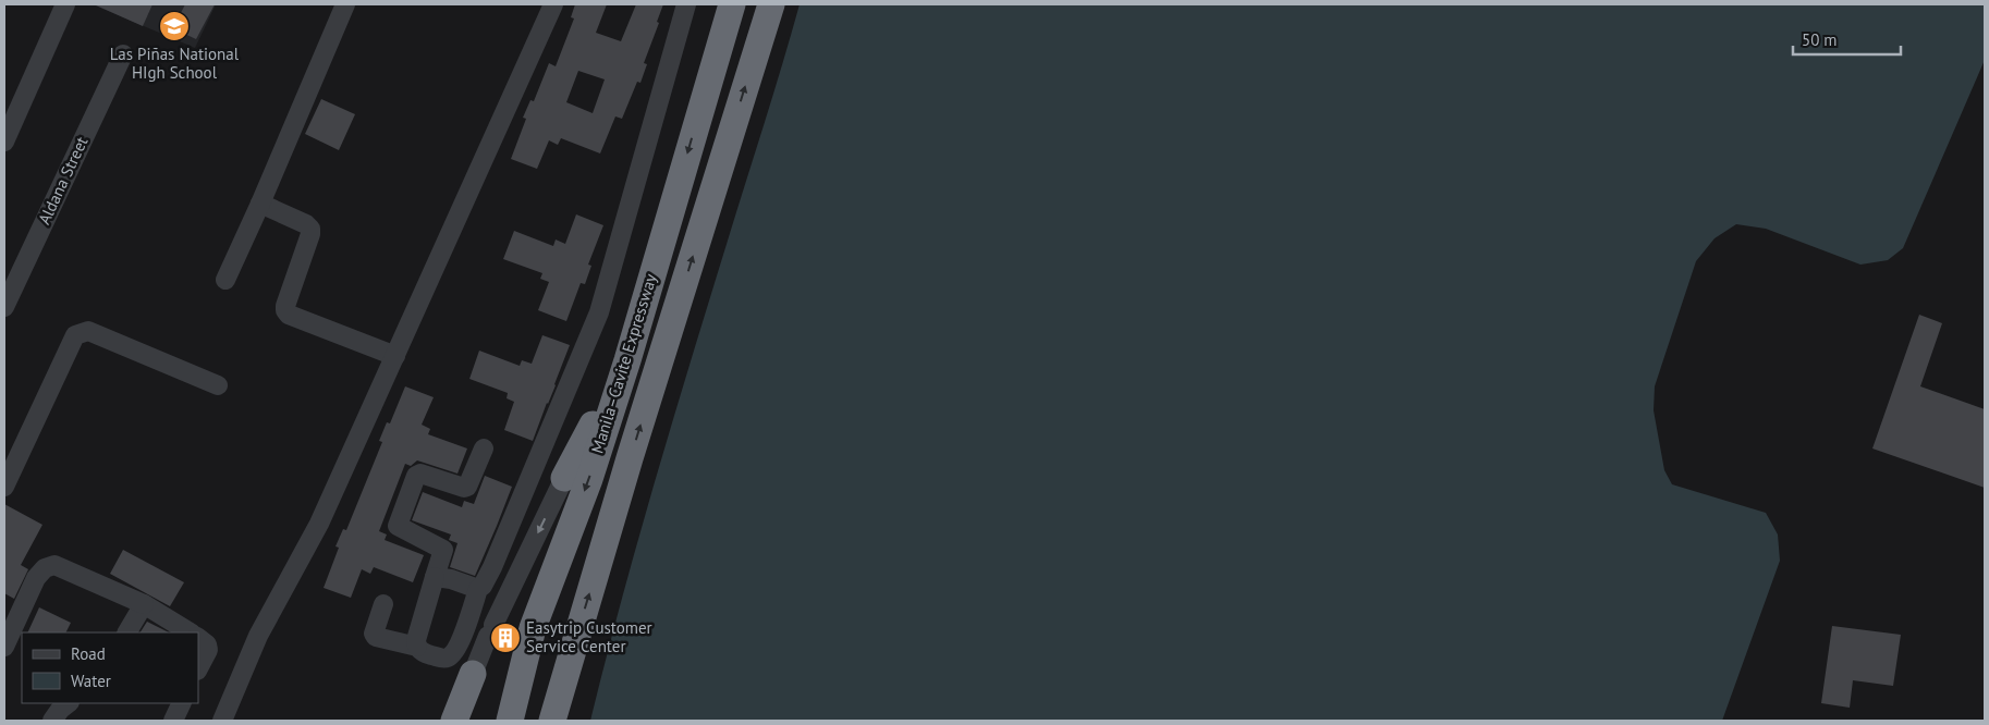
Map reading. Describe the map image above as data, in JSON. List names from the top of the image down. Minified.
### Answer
{"streets":{"highway":["Manila–Cavite Expressway"],"street":["Aldana Street"]},"places":{"school or university":["Las Piñas National HIgh School"],"building":["Easytrip Customer Service Center"]},"legend":["Road","Water"],"scale_bar":"50 m"}
